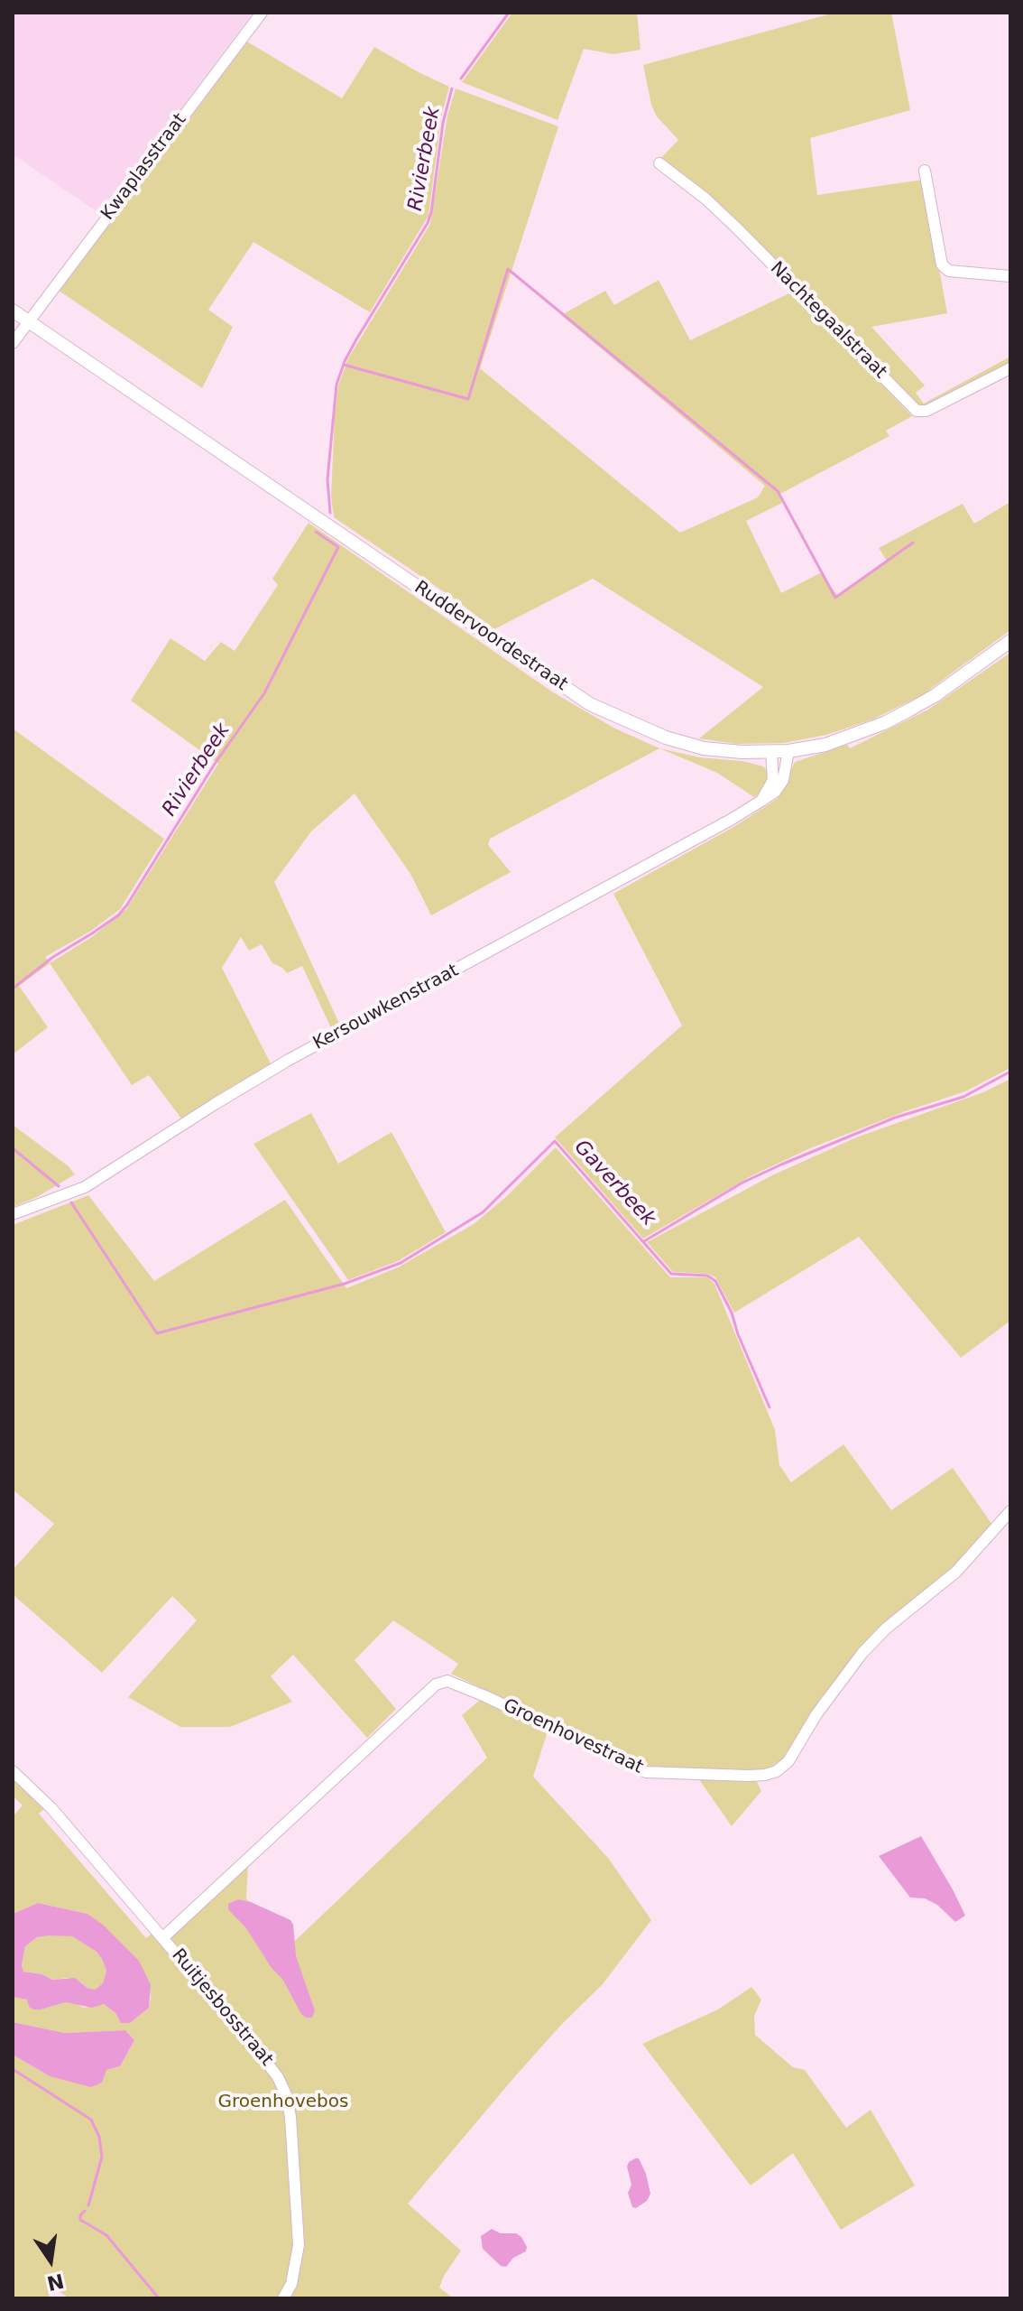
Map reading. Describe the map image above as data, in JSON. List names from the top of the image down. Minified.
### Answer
{"streets":{"street":["Kwaplasstraat","Nachtegaalstraat","Ruddervoordestraat","Kersouwkenstraat","Groenhovestraat","Ruitjesbosstraat"]},"crossings":[["Kwaplasstraat","Ruddervoordestraat"],["Ruddervoordestraat","Kersouwkenstraat"],["Groenhovestraat","Ruitjesbosstraat"]],"water":["Rivierbeek","Gaverbeek"],"parks":["Groenhovebos"],"north":"bottom"}
